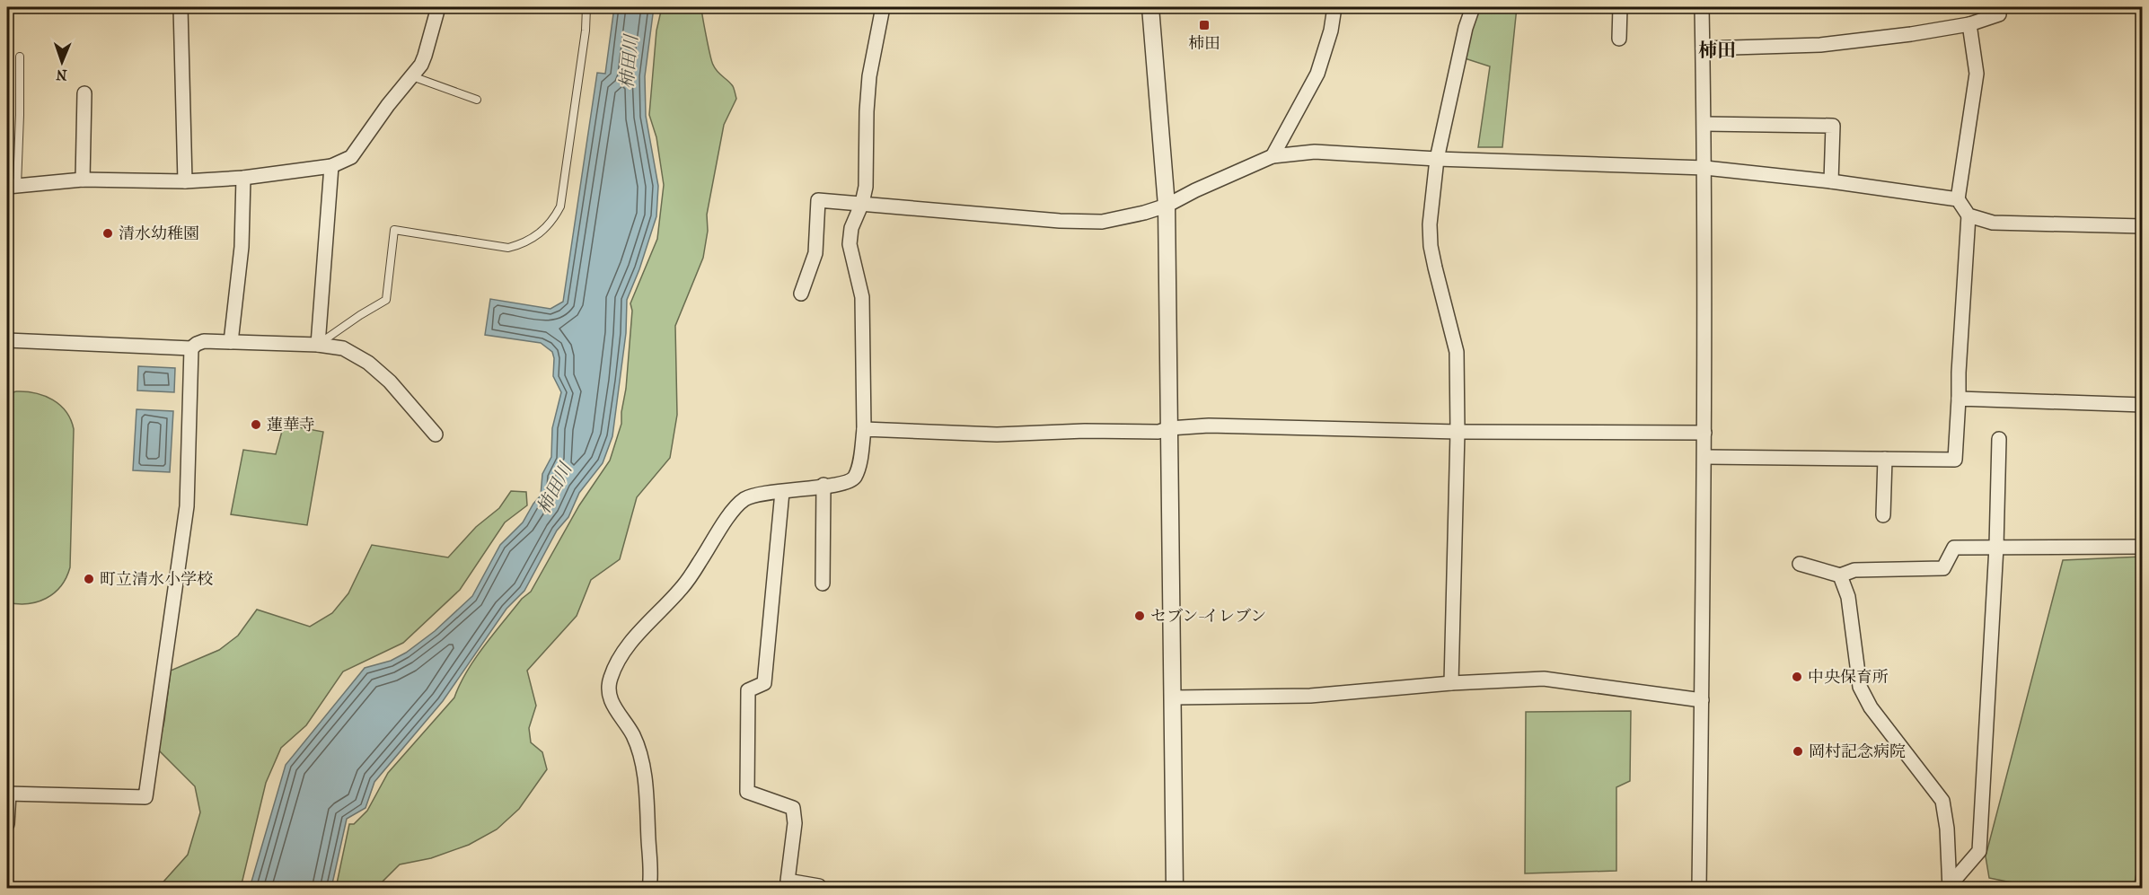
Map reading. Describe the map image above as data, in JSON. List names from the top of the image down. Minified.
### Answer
{"districts":["柿田"],"water":["柿田川"],"places":{"transit":["柿田"],"other":["清水幼稚園","蓮華寺","町立清水小学校","セブン-イレブン","中央保育所","岡村記念病院"]},"north":"bottom"}
